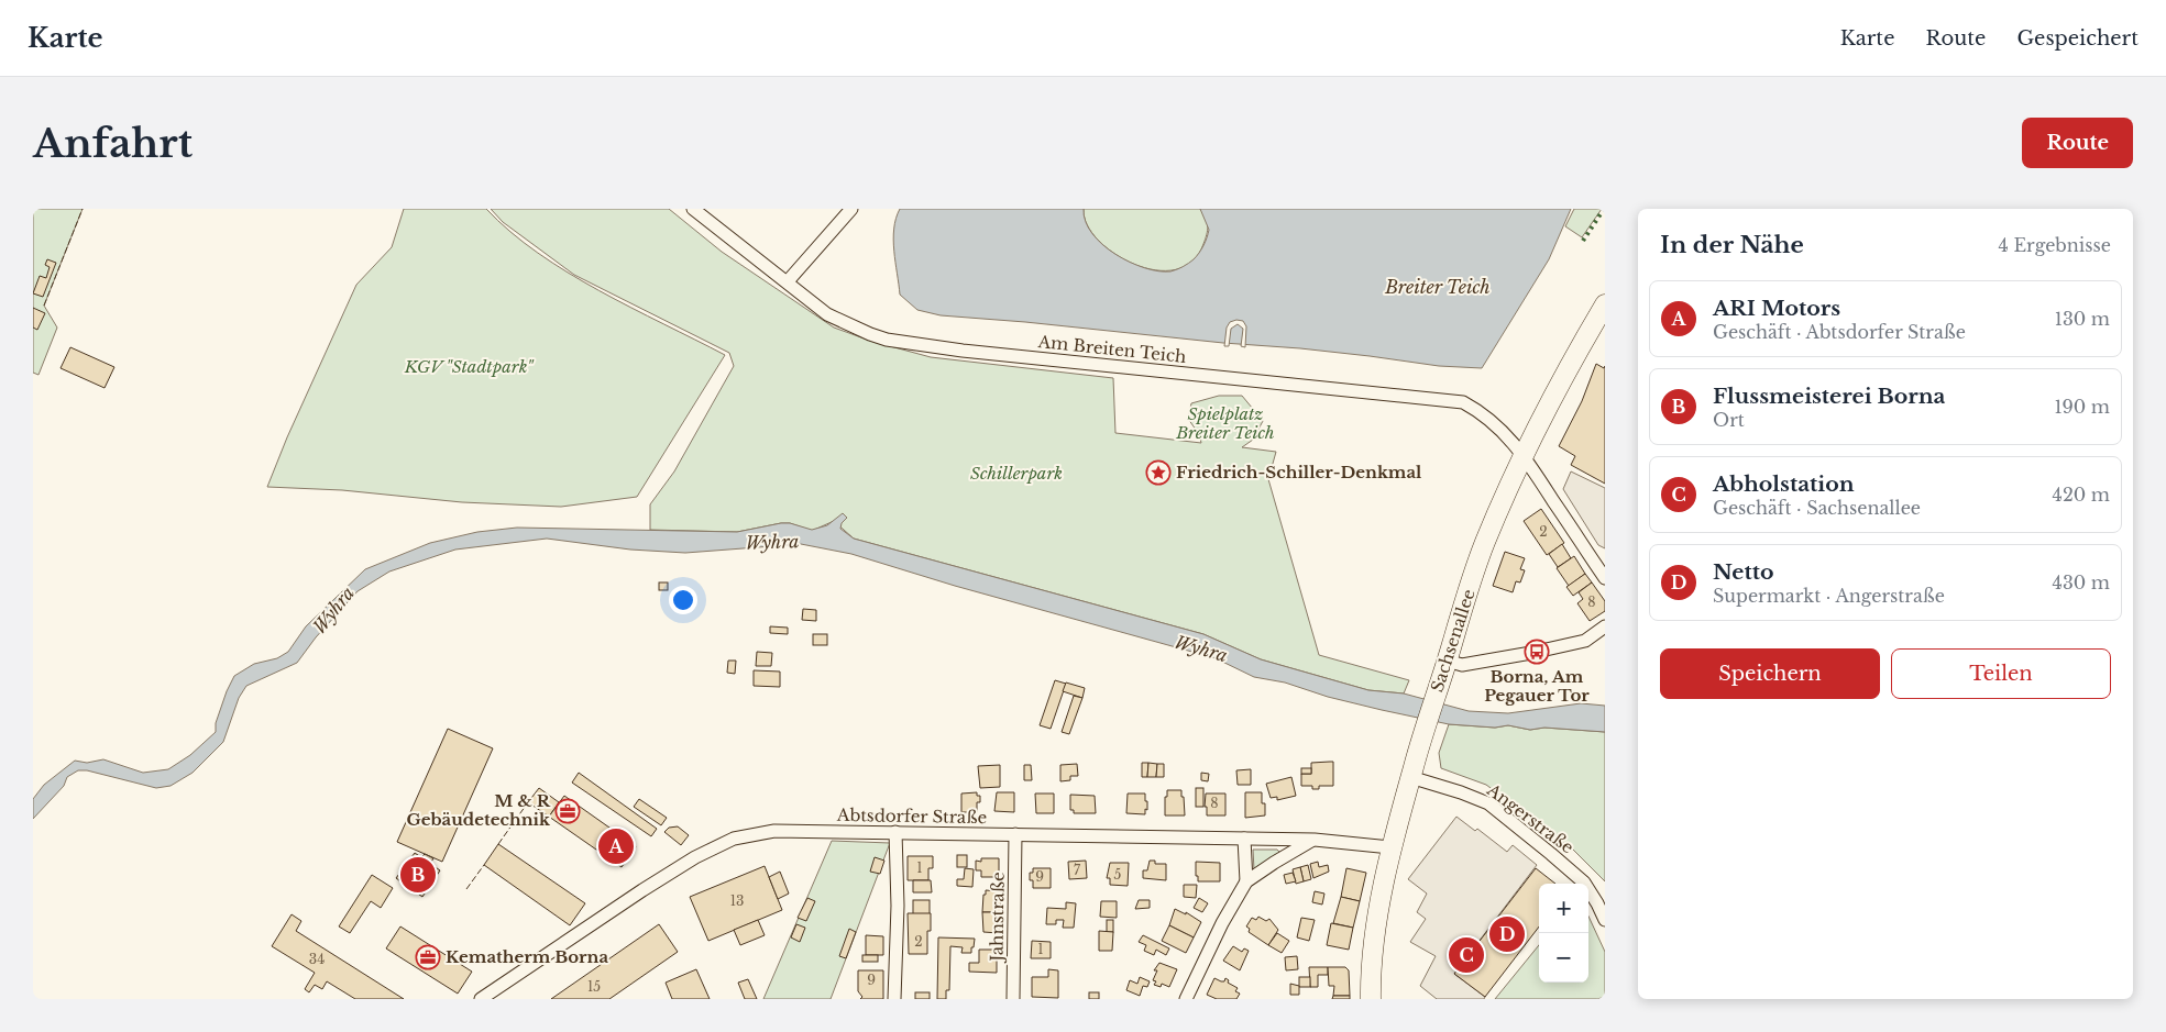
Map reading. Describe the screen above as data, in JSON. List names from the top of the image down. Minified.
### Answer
{"streets":{"main road":["Sachsenallee"],"street":["Am Breiten Teich","Abtsdorfer Straße","Angerstraße","Jahnstraße"]},"crossings":[["Am Breiten Teich","Sachsenallee"],["Sachsenallee","Abtsdorfer Straße"],["Sachsenallee","Angerstraße"],["Abtsdorfer Straße","Jahnstraße"]],"water":["Breiter Teich","Wyhra"],"parks":["KGV \"Stadtpark\"","Spielplatz Breiter Teich","Schillerpark"],"places":{"place":["Friedrich-Schiller-Denkmal"],"bus stop":["Borna, Am Pegauer Tor"],"office":["M & R Gebäudetechnik","Kematherm Borna"]},"house_numbers":["2","8","8","1","7","5","9","13","2","1","34","9","15"],"page":{"header":"Karte","nav":["Karte","Route","Gespeichert"],"buttons":["Route",["Speichern","Teilen"]],"title":"Anfahrt","heading":["In der Nähe","4 Ergebnisse"],"list":[{"mark":"A","name":"ARI Motors","note":"Geschäft · Abtsdorfer Straße","value":"130 m"},{"mark":"B","name":"Flussmeisterei Borna","note":"Ort","value":"190 m"},{"mark":"C","name":"Abholstation","note":"Geschäft · Sachsenallee","value":"420 m"},{"mark":"D","name":"Netto","note":"Supermarkt · Angerstraße","value":"430 m"}],"pins":["A","B","D","C"],"map_buttons":["+","−"]}}
